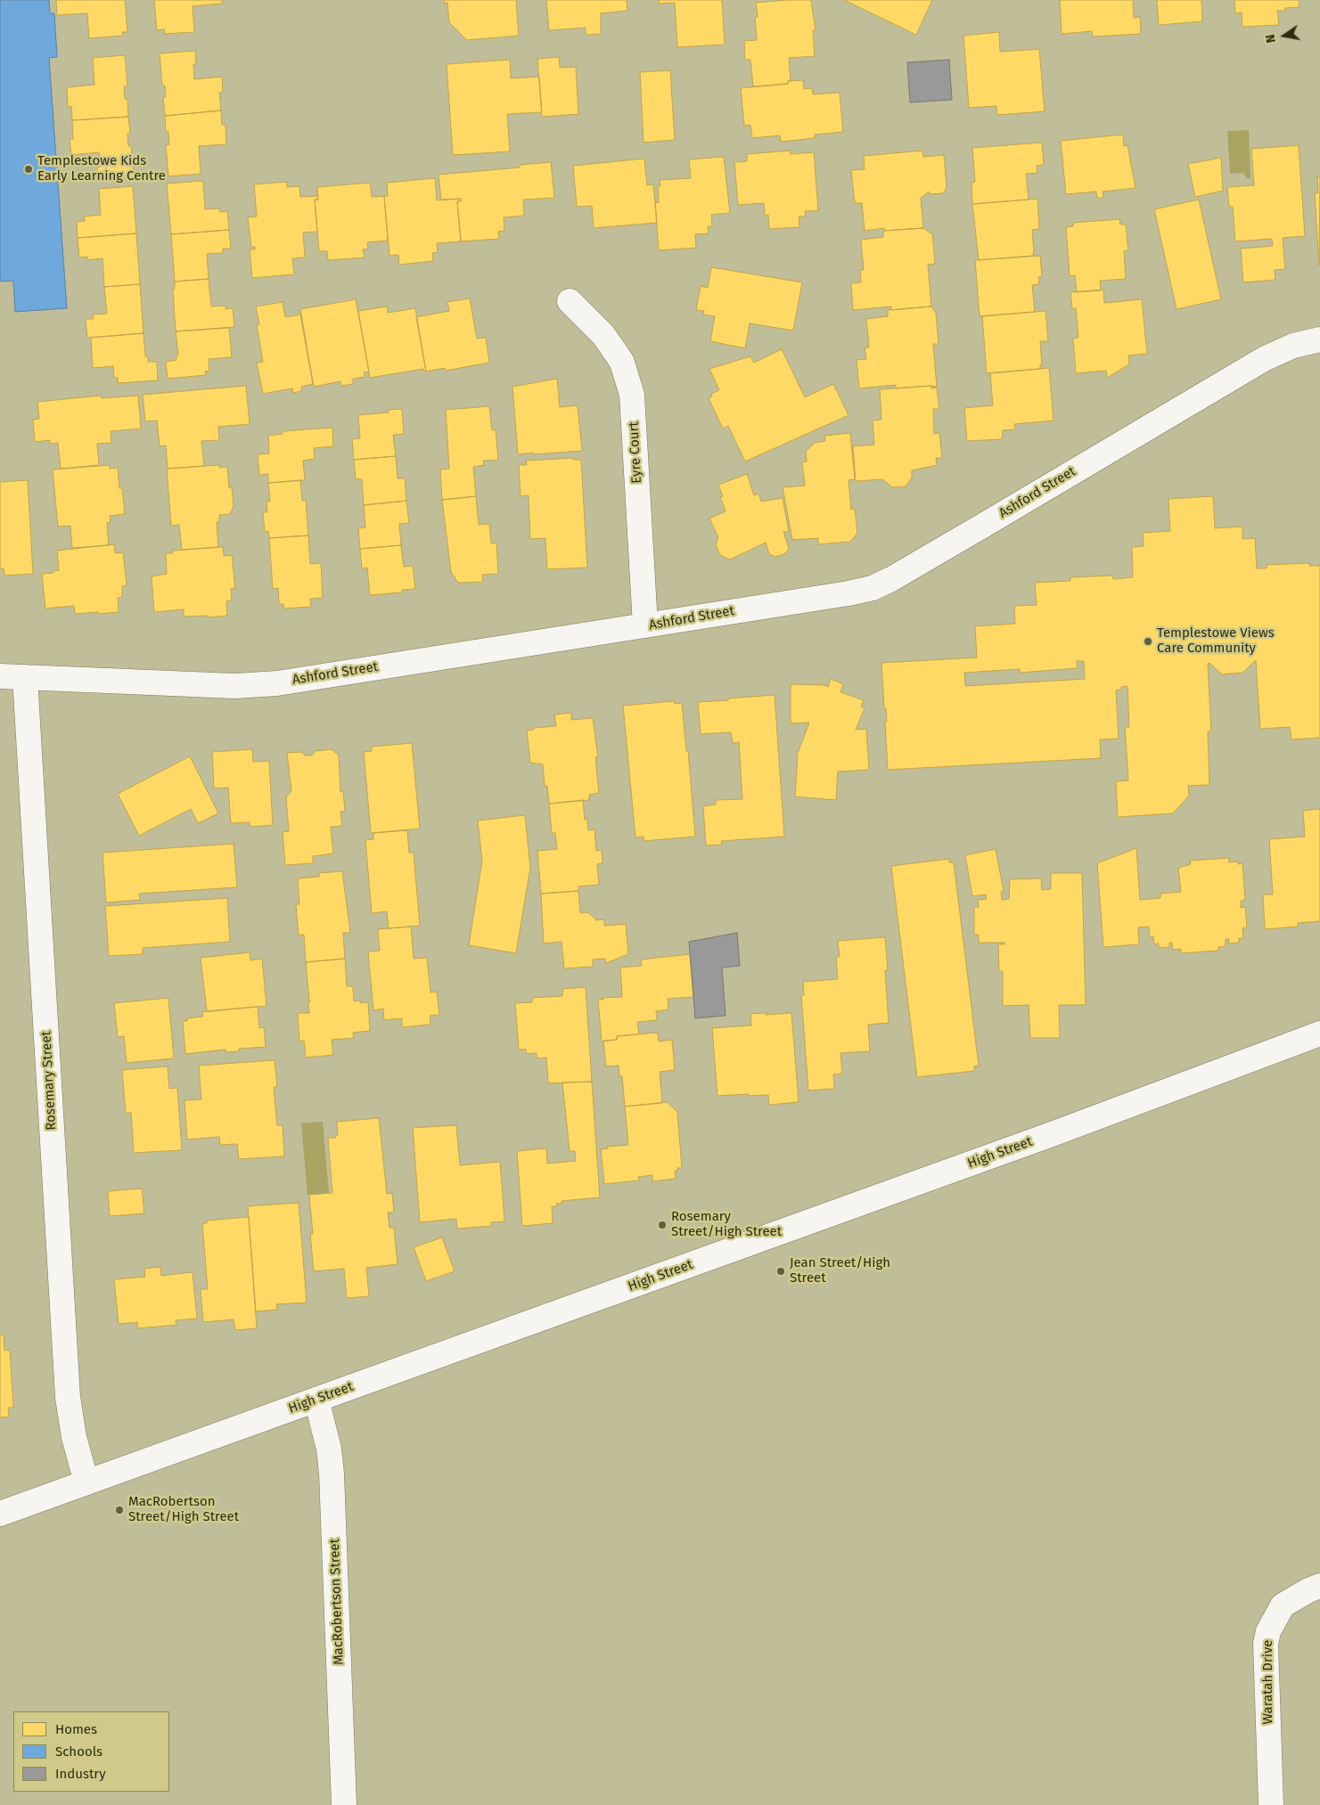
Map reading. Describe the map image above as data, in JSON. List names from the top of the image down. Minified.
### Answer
{"streets":{"street":["Eyre Court","Ashford Street","Rosemary Street","High Street","MacRobertson Street","Waratah Drive"]},"crossings":[["Eyre Court","Ashford Street"],["Ashford Street","Rosemary Street"],["Rosemary Street","High Street"],["High Street","MacRobertson Street"]],"places":["Templestowe Kids Early Learning Centre","Templestowe Views Care Community","Rosemary Street/High Street","Jean Street/High Street","MacRobertson Street/High Street"],"legend":["Homes","Schools","Industry"],"north":"left"}
